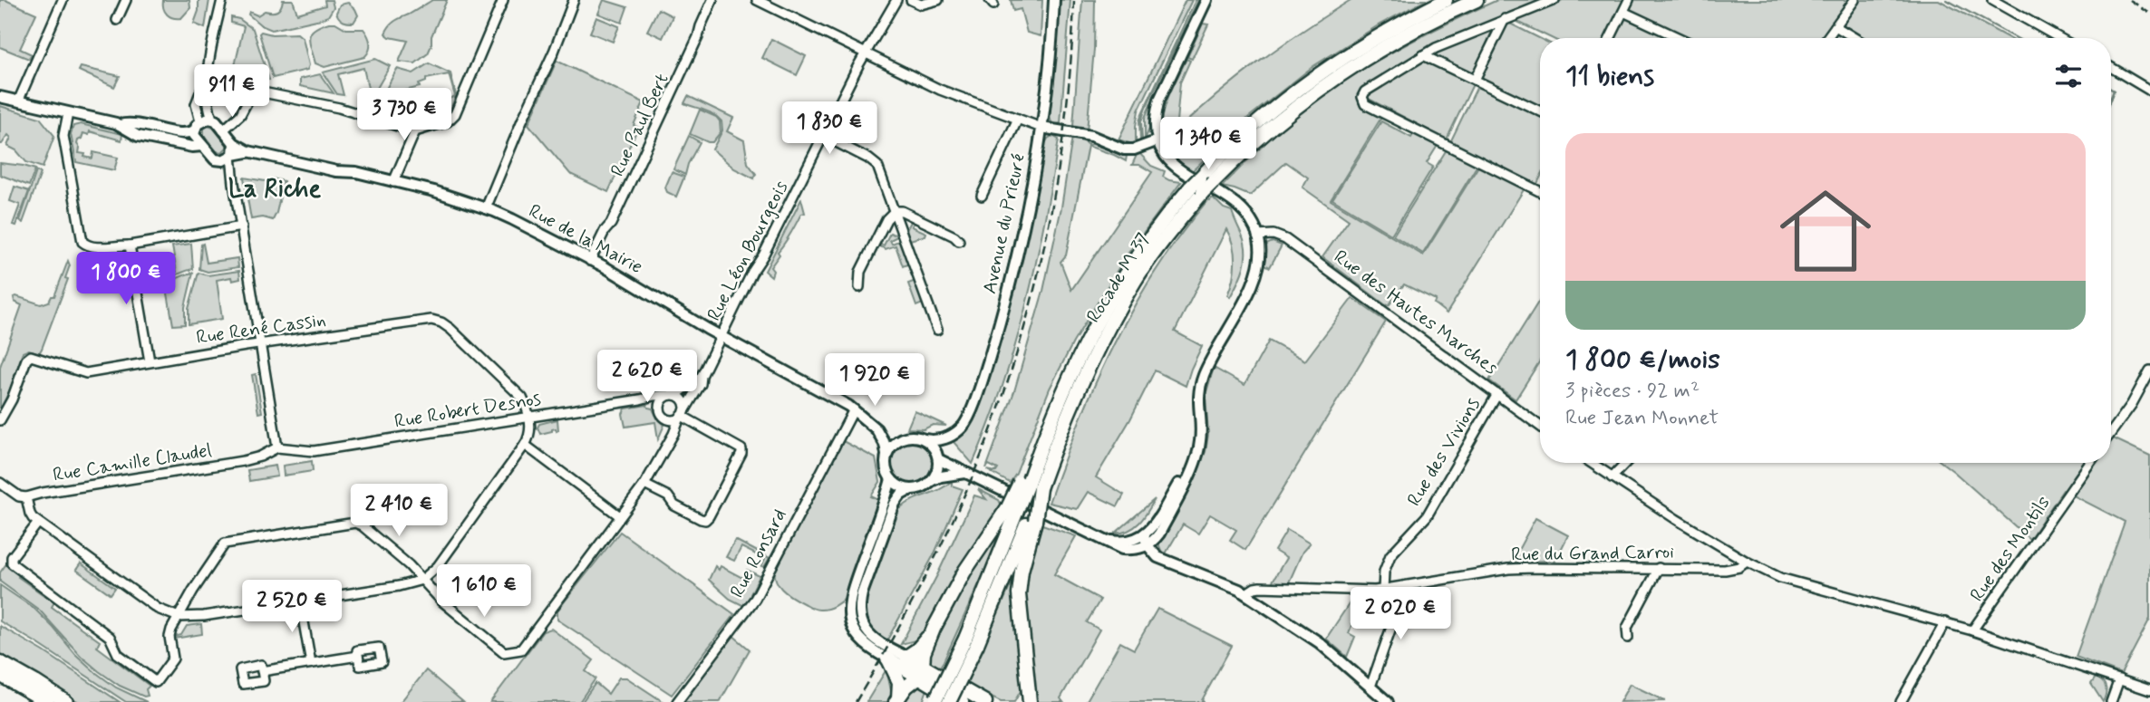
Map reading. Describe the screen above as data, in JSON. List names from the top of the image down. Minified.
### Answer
{"streets":{"highway":["Rocade M 37"],"street":["Rue Paul Bert","Avenue du Prieuré","Rue de la Mairie","Rue Léon Bourgeois","Rue des Hautes Marches","Rue René Cassin","Rue Robert Desnos","Rue des Vivions","Rue Camille Claudel","Rue des Montils","Rue Ronsard","Rue du Grand Carroi"]},"crossings":[["Rue Paul Bert","Rue de la Mairie"],["Avenue du Prieuré","Rue de la Mairie"],["Rue de la Mairie","Rue Léon Bourgeois"],["Rue de la Mairie","Rue Ronsard"],["Rue Léon Bourgeois","Rue Robert Desnos"],["Rue des Hautes Marches","Rue des Vivions"],["Rue René Cassin","Rue Robert Desnos"],["Rue Robert Desnos","Rue Camille Claudel"],["Rue des Vivions","Rue du Grand Carroi"]],"districts":["La Riche"],"page":{"heading":"11 biens","price":["911 €","3 730 €","1 830 €","1 340 €","1 800 €","2 620 €","1 920 €","2 410 €","1 610 €","2 520 €","2 020 €"],"list":[{"name":"1 800 €/mois","note":"3 pièces · 92 m² · Rue Jean Monnet"}]}}
